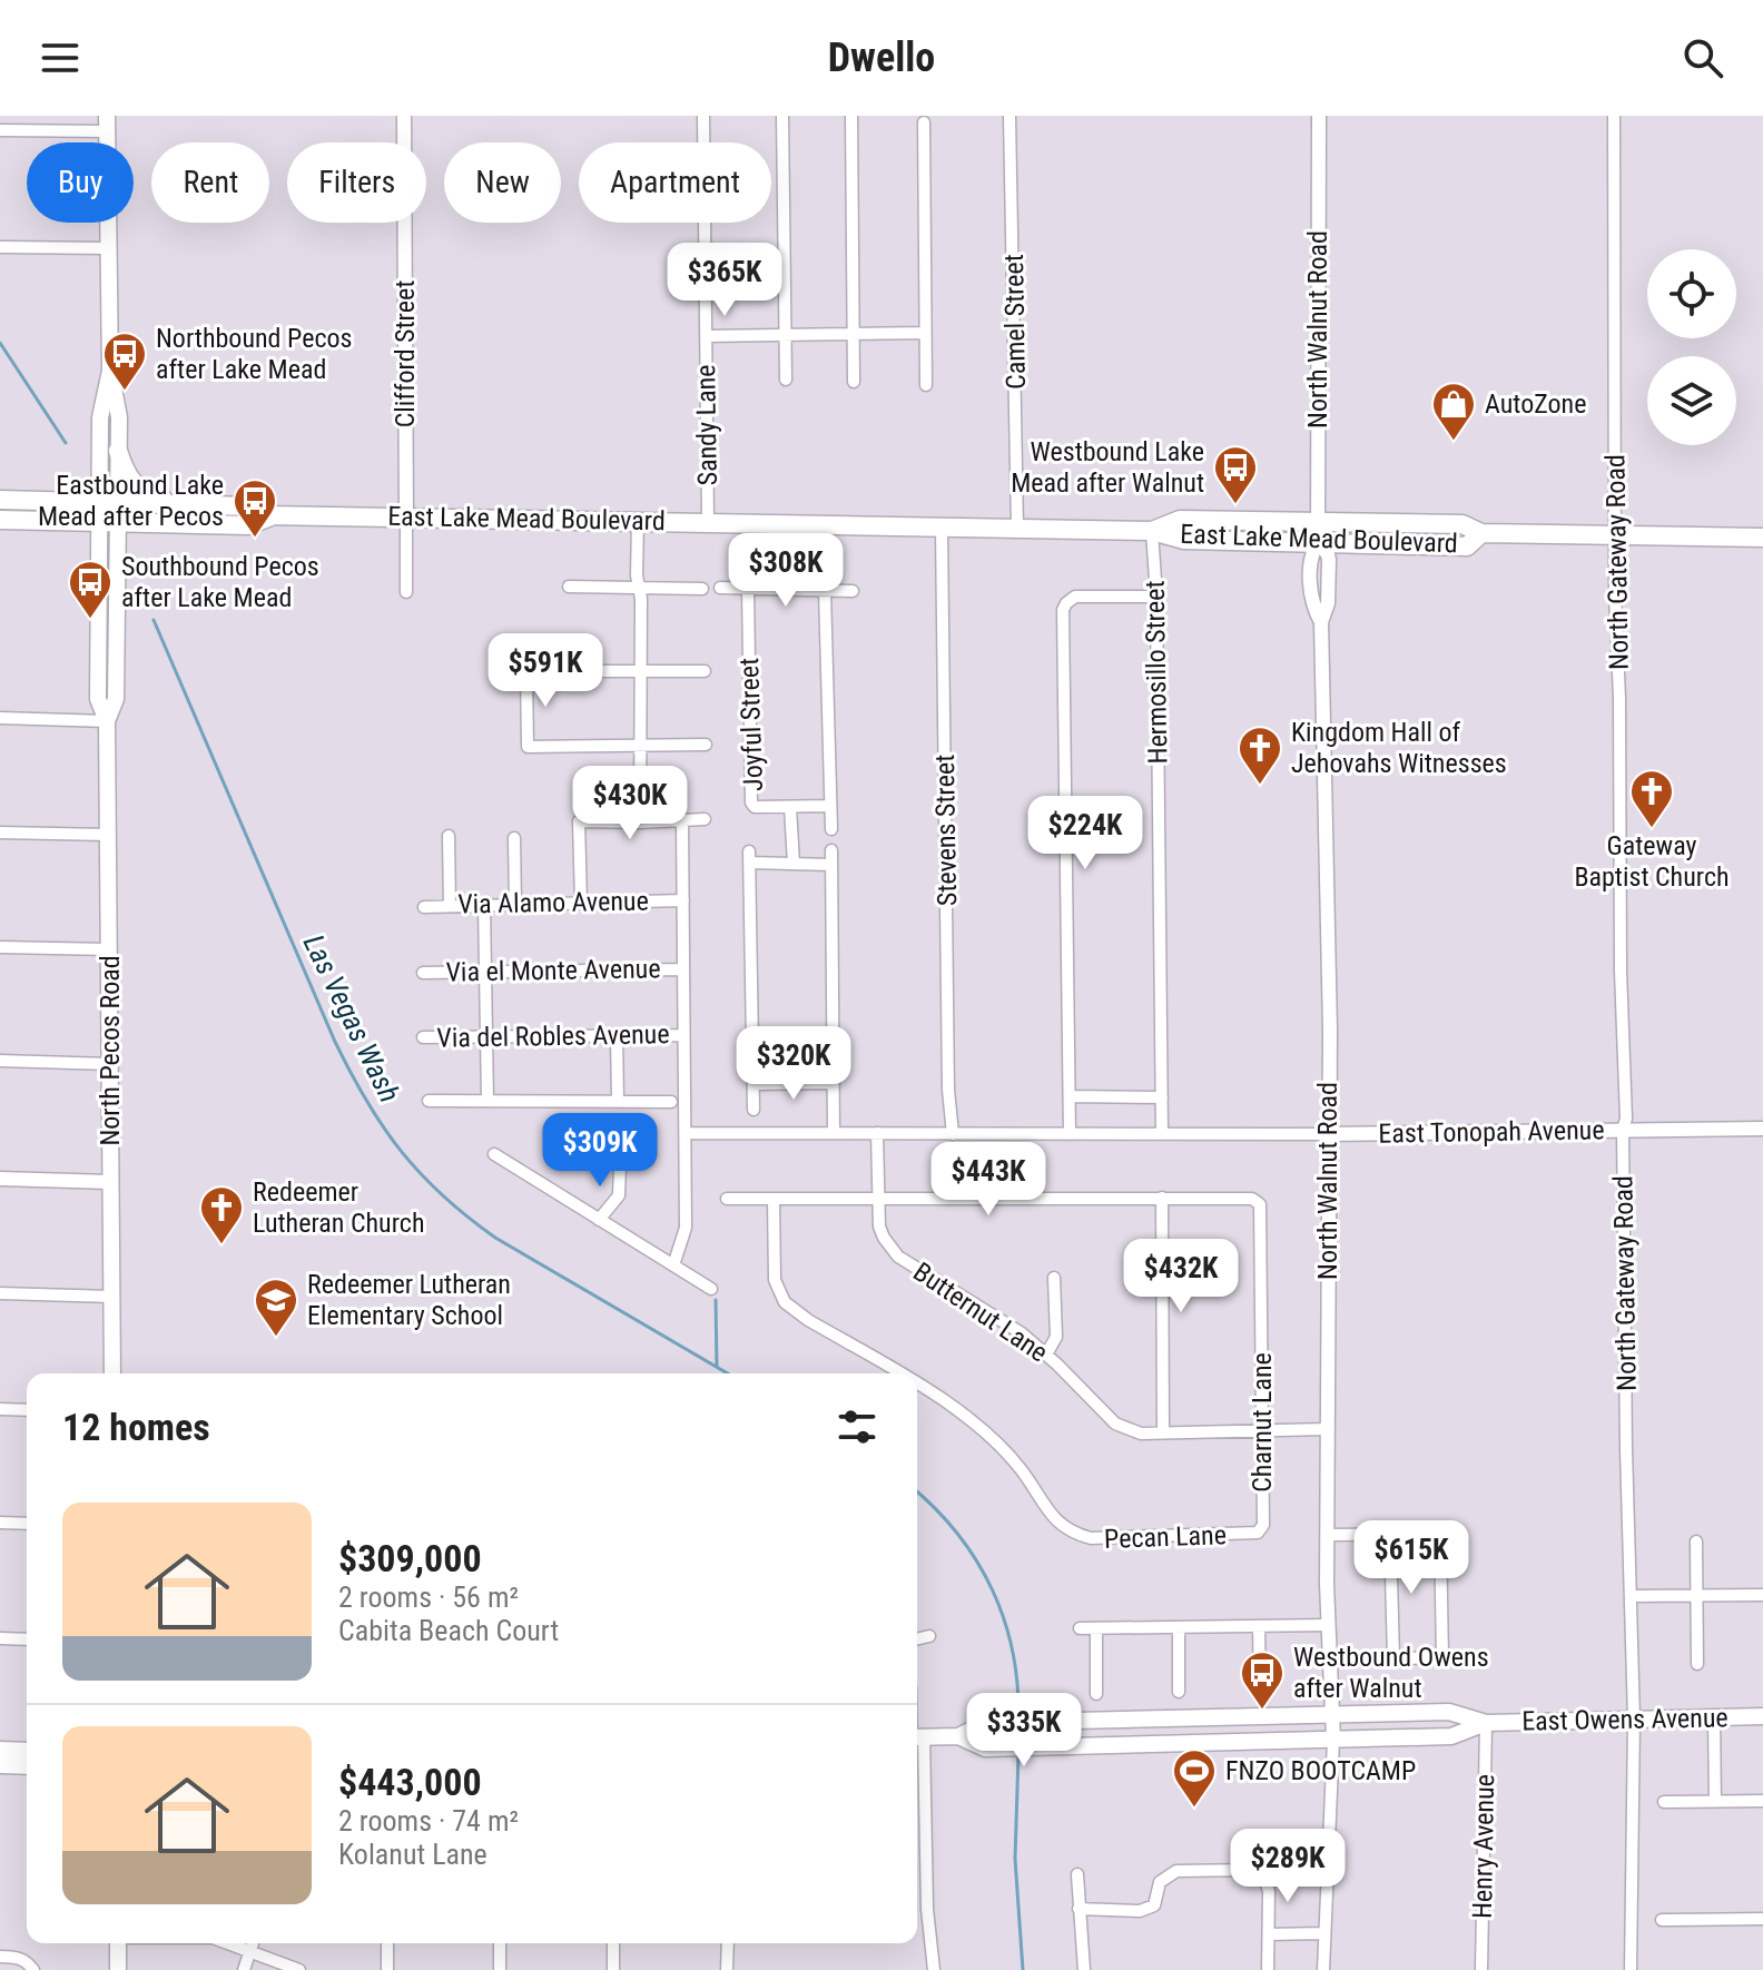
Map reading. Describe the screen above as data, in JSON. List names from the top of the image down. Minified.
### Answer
{"streets":{"main road":["East Lake Mead Boulevard","North Pecos Road","East Owens Avenue"],"street":["Camel Street","North Walnut Road","Clifford Street","Sandy Lane","North Gateway Road","Hermosillo Street","Joyful Street","Stevens Street","Via Alamo Avenue","Via el Monte Avenue","Via del Robles Avenue","East Tonopah Avenue","Butternut Lane","Charnut Lane","Pecan Lane","Henry Avenue"]},"crossings":[["Camel Street","East Lake Mead Boulevard"],["North Walnut Road","East Lake Mead Boulevard"],["North Walnut Road","East Tonopah Avenue"],["North Walnut Road","Butternut Lane"],["North Walnut Road","East Owens Avenue"],["Clifford Street","East Lake Mead Boulevard"],["Sandy Lane","East Lake Mead Boulevard"],["East Lake Mead Boulevard","North Gateway Road"],["East Lake Mead Boulevard","Hermosillo Street"],["East Lake Mead Boulevard","Stevens Street"],["East Lake Mead Boulevard","North Pecos Road"],["North Gateway Road","East Tonopah Avenue"],["North Gateway Road","East Owens Avenue"],["Hermosillo Street","East Tonopah Avenue"],["Stevens Street","East Tonopah Avenue"],["East Tonopah Avenue","Butternut Lane"],["Butternut Lane","Charnut Lane"],["Charnut Lane","Pecan Lane"],["East Owens Avenue","Henry Avenue"]],"water":["Las Vegas Wash"],"places":{"bus stop":["Northbound Pecos after Lake Mead","Westbound Lake Mead after Walnut","Eastbound Lake Mead after Pecos","Southbound Pecos after Lake Mead","Westbound Owens after Walnut"],"shop":["AutoZone"],"church":["Kingdom Hall of Jehovahs Witnesses","Gateway Baptist Church","Redeemer Lutheran Church"],"school or university":["Redeemer Lutheran Elementary School"],"sports":["FNZO BOOTCAMP"]},"page":{"header":"Dwello","chip":["Buy","Rent","Filters","New","Apartment"],"price":["$365K","$308K","$591K","$430K","$224K","$320K","$309K","$443K","$432K","$615K","$335K","$289K"],"heading":"12 homes","list":[{"name":"$309,000","note":"2 rooms · 56 m² · Cabita Beach Court"},{"name":"$443,000","note":"2 rooms · 74 m² · Kolanut Lane"}]}}
